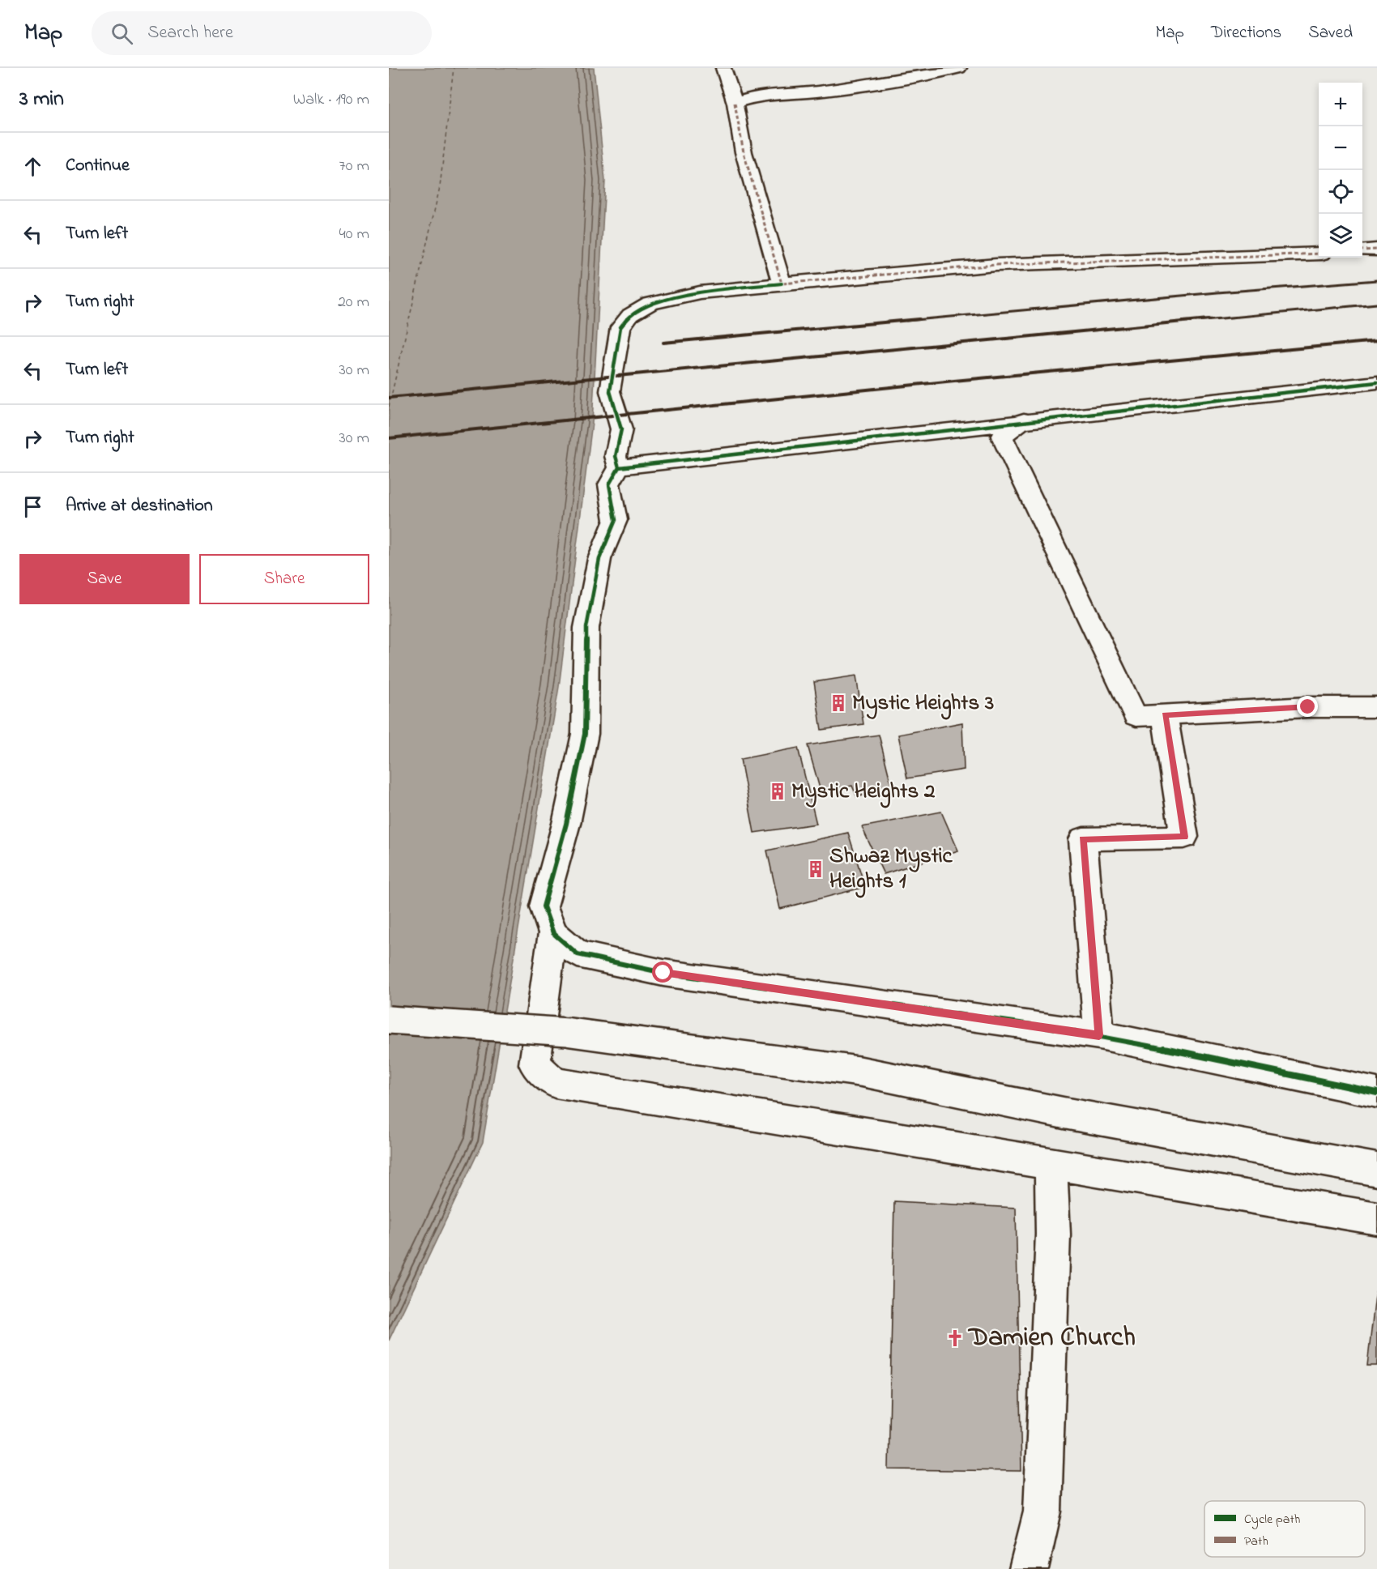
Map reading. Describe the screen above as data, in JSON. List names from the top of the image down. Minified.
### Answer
{"places":{"building":["Mystic Heights 3","Mystic Heights 2","Shwaz Mystic Heights 1"],"church":["Damien Church"]},"legend":["Cycle path","Path"],"page":{"header":"Map","search":"Search here","nav":["Map","Directions","Saved"],"heading":["3 min","Walk · 190 m"],"map_buttons":["+","−"],"list":[["Continue","70 m"],["Turn left","40 m"],["Turn right","20 m"],["Turn left","30 m"],["Turn right","30 m"],"Arrive at destination"],"buttons":["Save","Share"]}}
